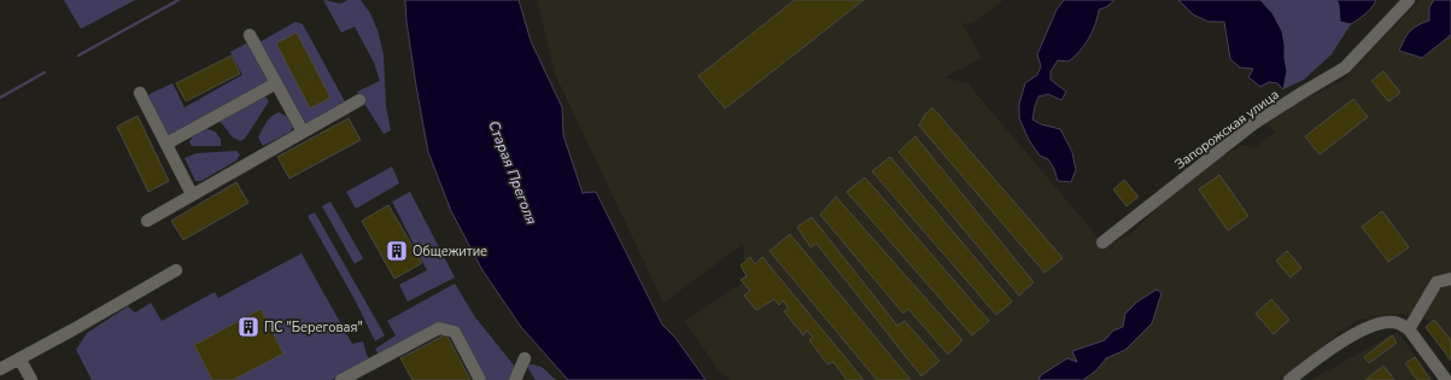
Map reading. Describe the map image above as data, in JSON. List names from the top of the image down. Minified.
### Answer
{"streets":{"street":["Запорожская улица"]},"water":["Старая Преголя"],"places":{"building":["Общежитие","ПС \"Береговая\""]}}
